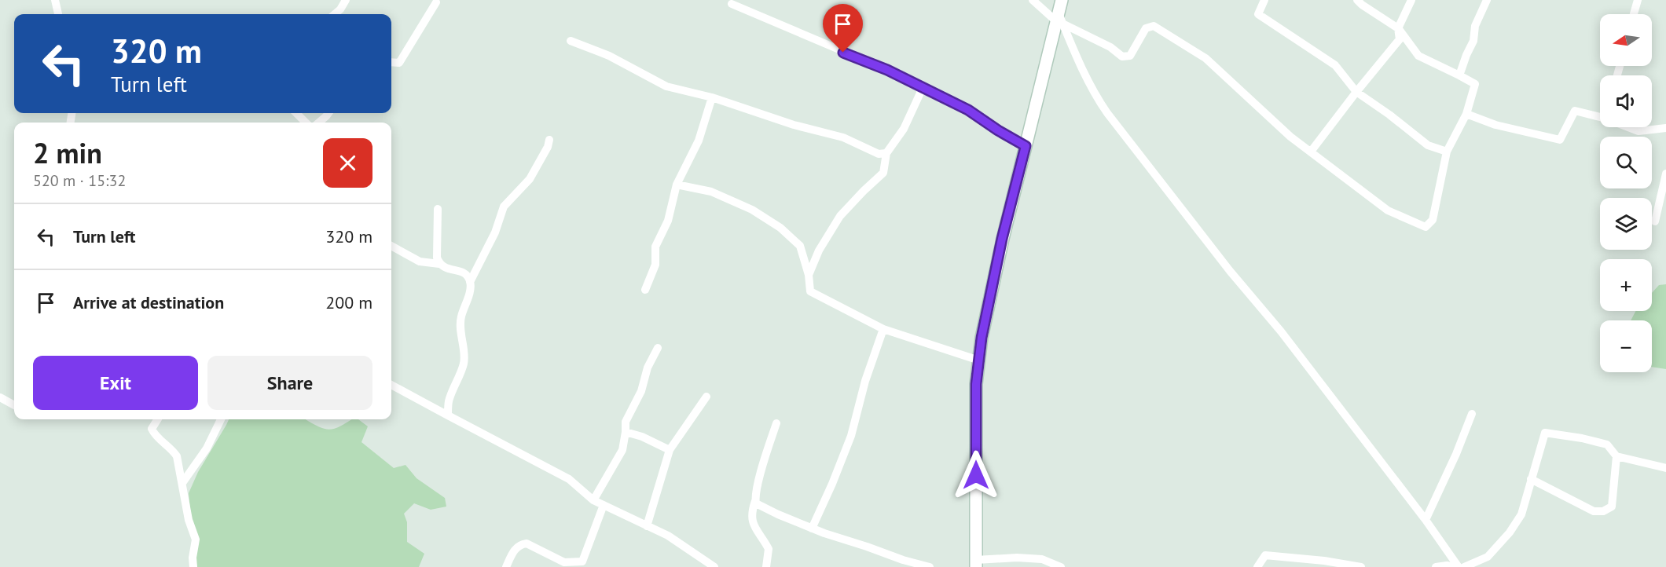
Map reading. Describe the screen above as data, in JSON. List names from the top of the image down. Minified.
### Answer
{"north":"left","page":{"map_buttons":["+","−"],"turn":["320 m","Turn left"],"heading":["2 min","520 m · 15:32"],"list":[{"name":"Turn left","value":"320 m"},{"name":"Arrive at destination","value":"200 m"}],"buttons":["Exit","Share"]}}
